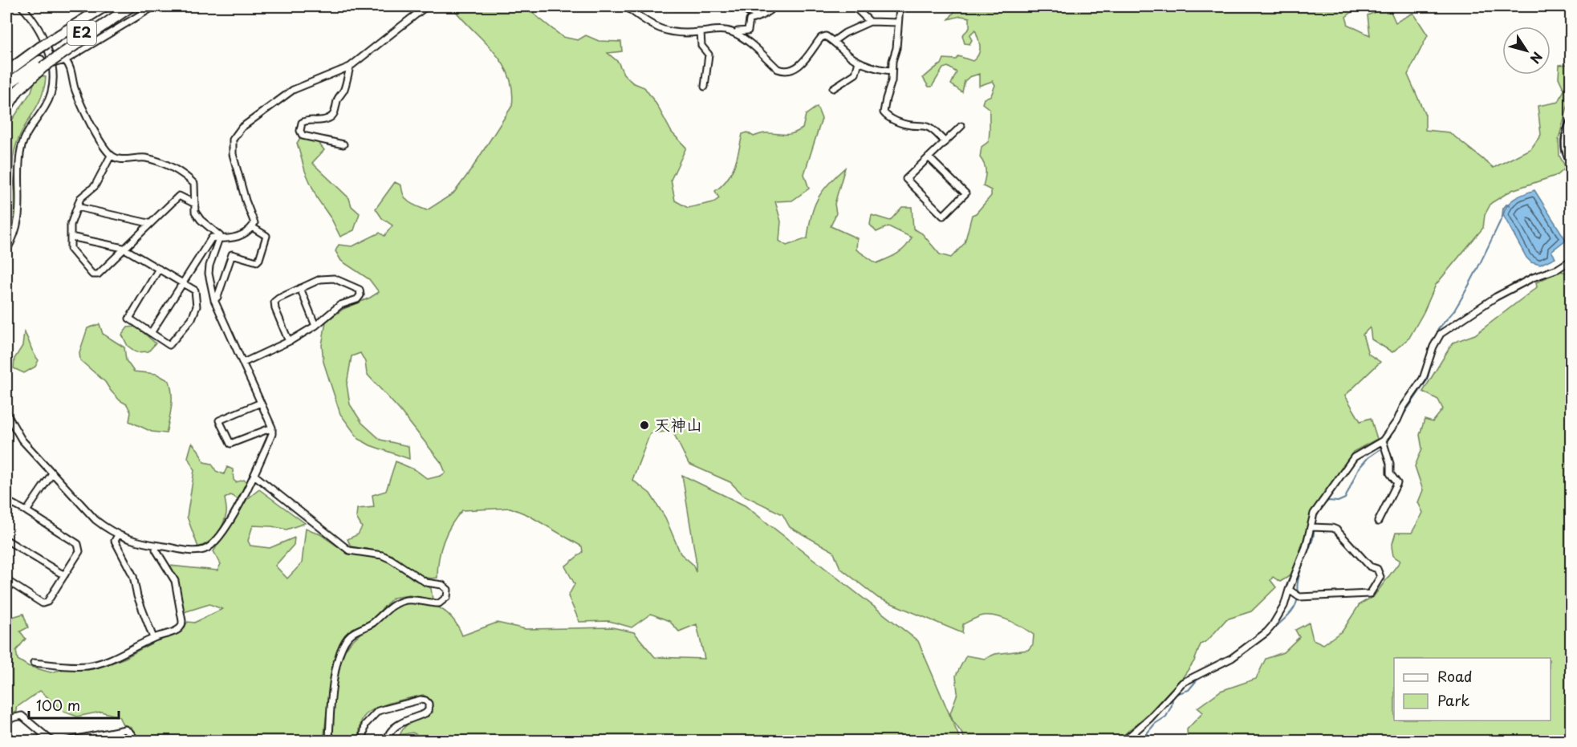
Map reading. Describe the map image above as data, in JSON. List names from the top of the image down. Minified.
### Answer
{"streets":{"highway":["E2"]},"places":["天神山"],"legend":["Road","Park"],"scale_bar":"100 m","north":"bottom right"}
